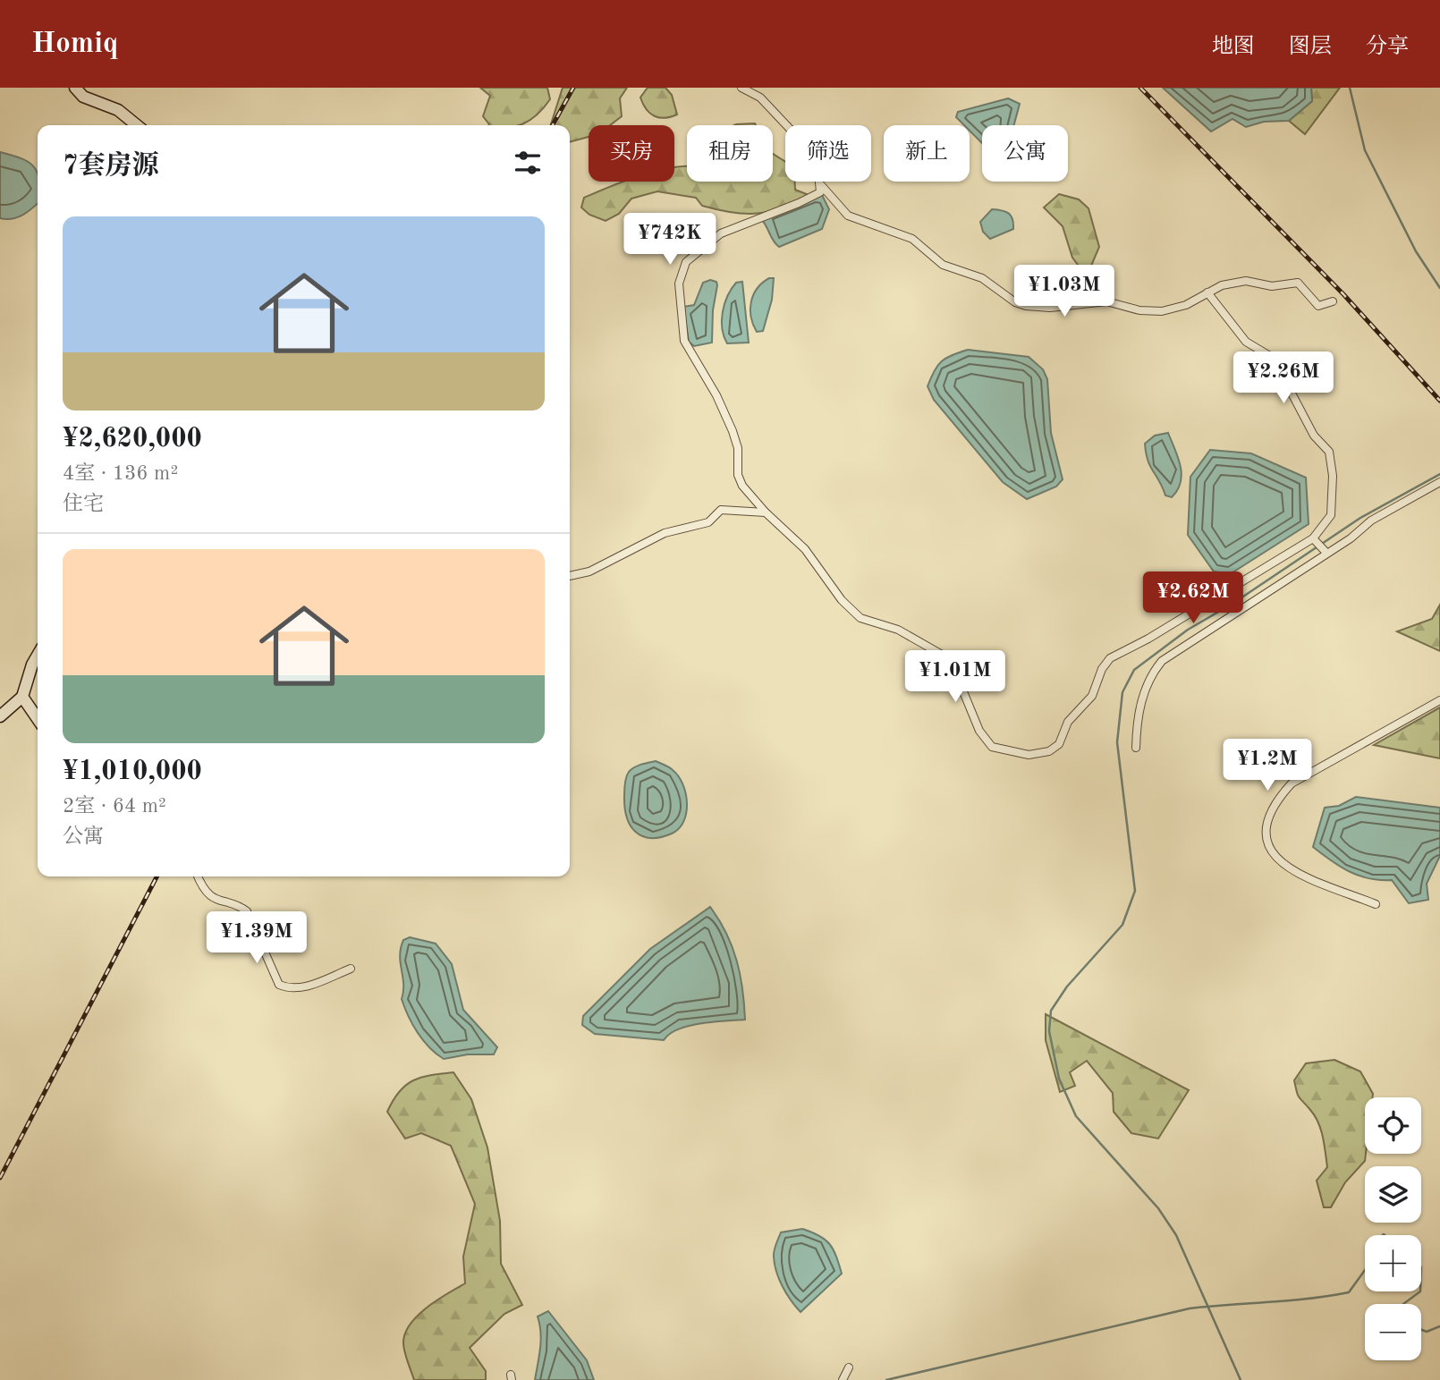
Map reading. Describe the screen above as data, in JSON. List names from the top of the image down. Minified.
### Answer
{"page":{"header":"Homiq","nav":["地图","图层","分享"],"chip":["买房","租房","筛选","新上","公寓"],"heading":"7套房源","list":[{"name":"¥2,620,000","note":"4室 · 136 m² · 住宅"},{"name":"¥1,010,000","note":"2室 · 64 m² · 公寓"}],"price":["¥742K","¥1.03M","¥2.26M","¥2.62M","¥1.01M","¥1.2M","¥1.39M"],"map_buttons":["+","−"]}}
